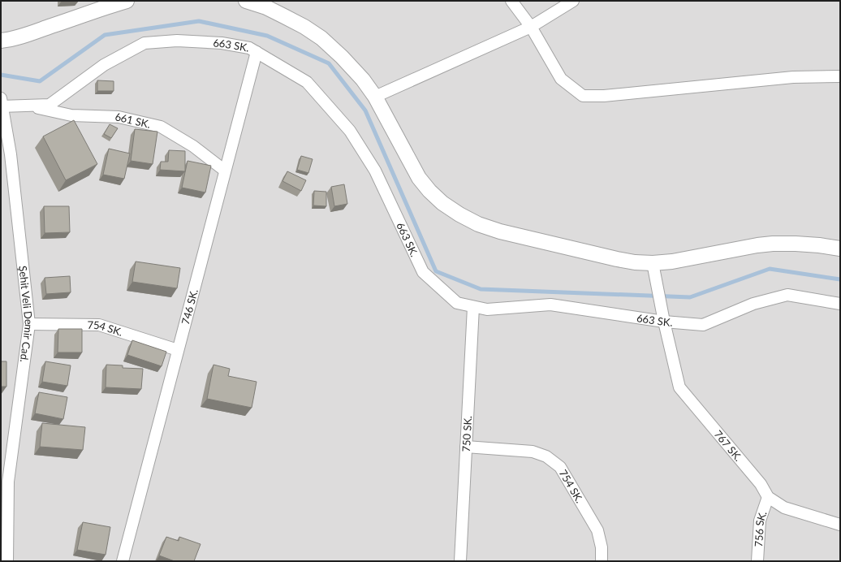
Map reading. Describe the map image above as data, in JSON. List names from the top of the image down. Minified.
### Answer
{"streets":{"street":["663 SK.","661 SK.","746 SK.","Şehit Veli Demir Cad.","754 SK.","750 SK.","767 SK.","756 SK."]},"crossings":[["663 SK.","661 SK."],["663 SK.","746 SK."],["663 SK.","750 SK."],["663 SK.","767 SK."],["661 SK.","746 SK."],["746 SK.","754 SK."],["Şehit Veli Demir Cad.","754 SK."],["754 SK.","750 SK."],["767 SK.","756 SK."]]}
